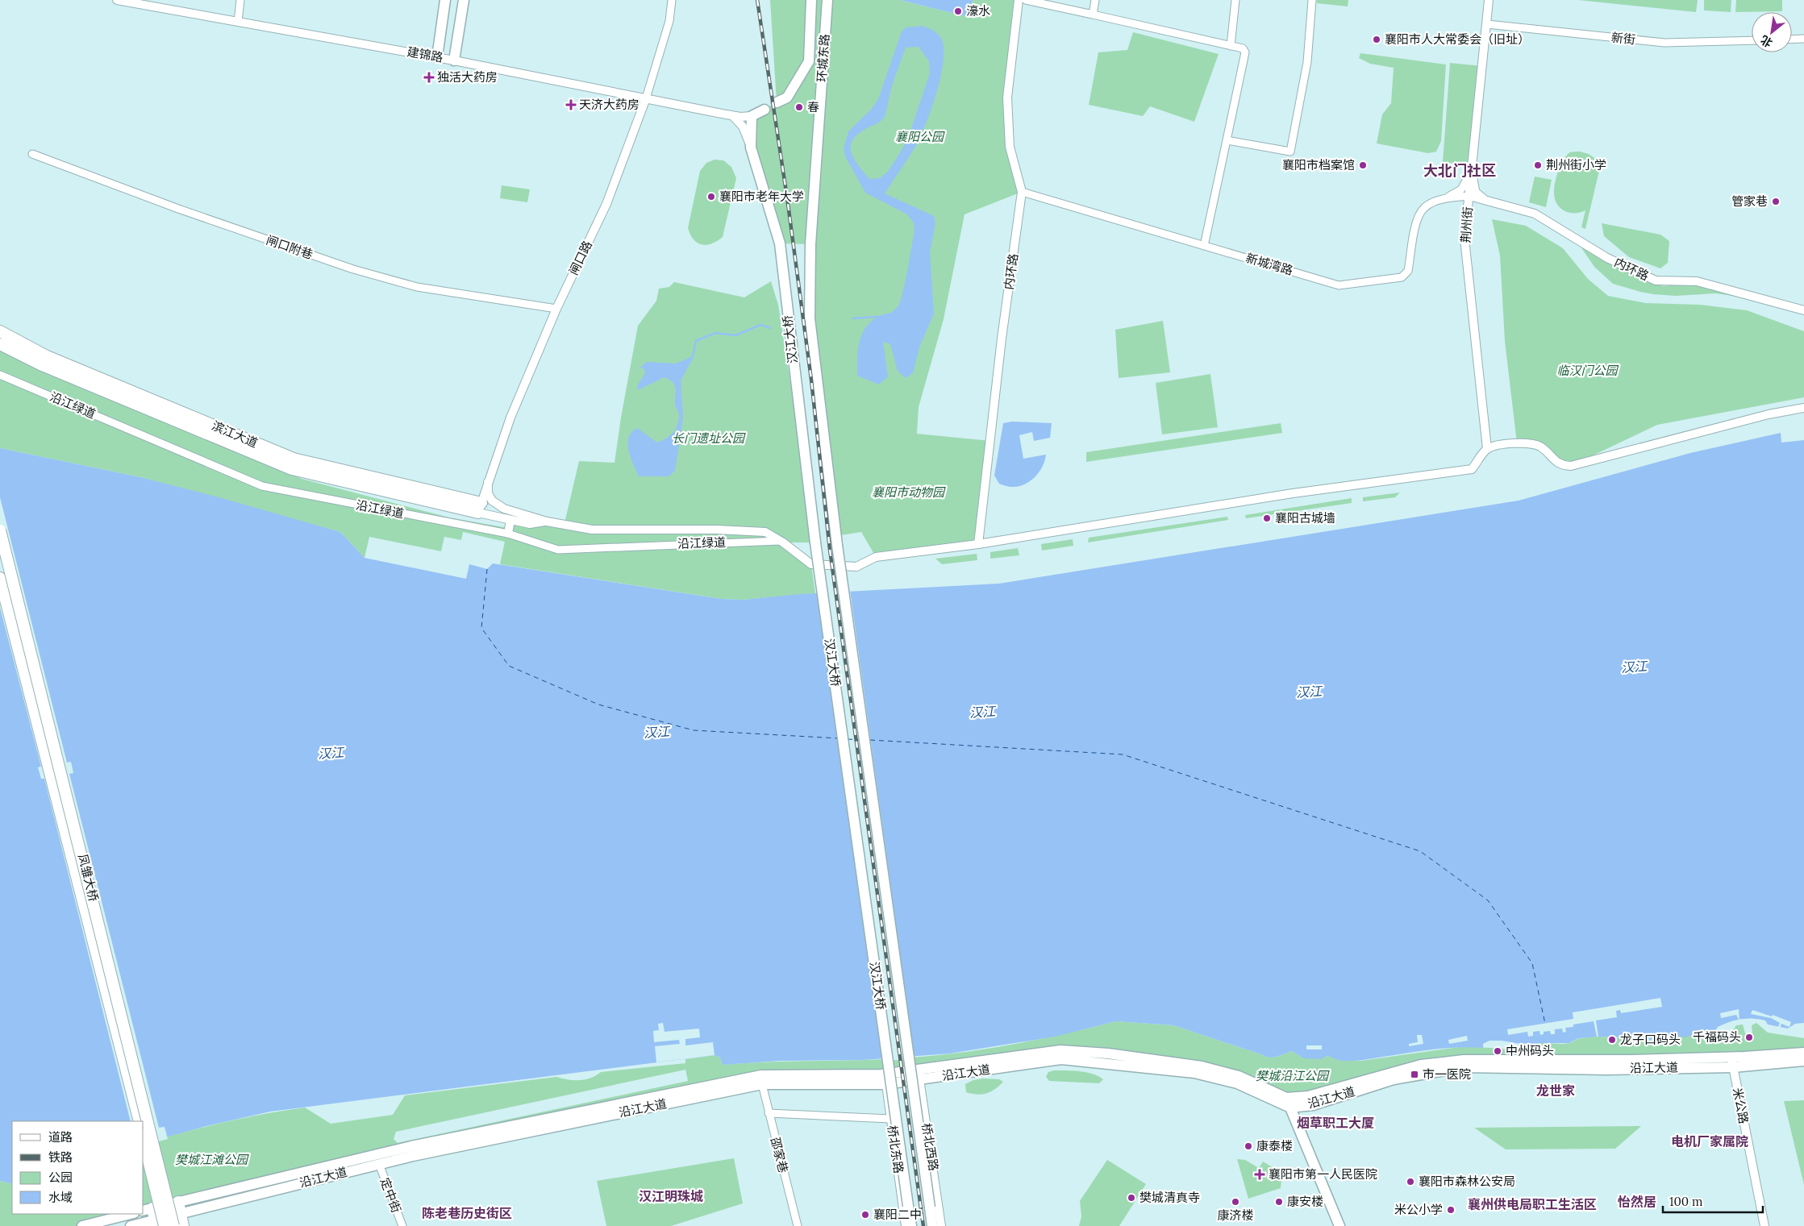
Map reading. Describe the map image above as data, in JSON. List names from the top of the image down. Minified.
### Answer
{"streets":{"main road":["环城东路","汉江大桥","滨江大道","凤雏大桥","沿江大道"],"street":["新街","建锦路","荆州街","闸口附巷","闸口路","新城湾路","内环路","沿江绿道","米公路","桥北西路","桥北东路","邵家巷","定中街"]},"crossings":[["新街","荆州街"],["建锦路","闸口路"],["建锦路","汉江大桥"],["环城东路","汉江大桥"],["荆州街","新城湾路"],["荆州街","内环路"],["闸口附巷","闸口路"],["闸口路","滨江大道"],["新城湾路","内环路"],["凤雏大桥","沿江大道"],["沿江大道","米公路"],["沿江大道","桥北西路"],["沿江大道","桥北东路"],["沿江大道","邵家巷"],["沿江大道","定中街"]],"districts":["大北门社区","龙世家","烟草职工大厦","电机厂家属院","汉江明珠城","怡然居","襄州供电局职工生活区","陈老巷历史街区"],"water":["汉江"],"parks":["襄阳公园","临汉门公园","长门遗址公园","襄阳市动物园","樊城沿江公园","樊城江滩公园"],"places":{"other":["濠水","襄阳市人大常委会（旧址）","春","襄阳市档案馆","荆州街小学","襄阳市老年大学","管家巷","襄阳古城墙","千福码头","龙子口码头","中州码头","康泰楼","襄阳市森林公安局","樊城清真寺","康济楼","康安楼","米公小学","襄阳二中"],"health":["独活大药房","天济大药房","襄阳市第一人民医院"],"transit":["市一医院"]},"legend":["道路","铁路","公园","水域"],"scale_bar":"100 m","north":"bottom left"}
